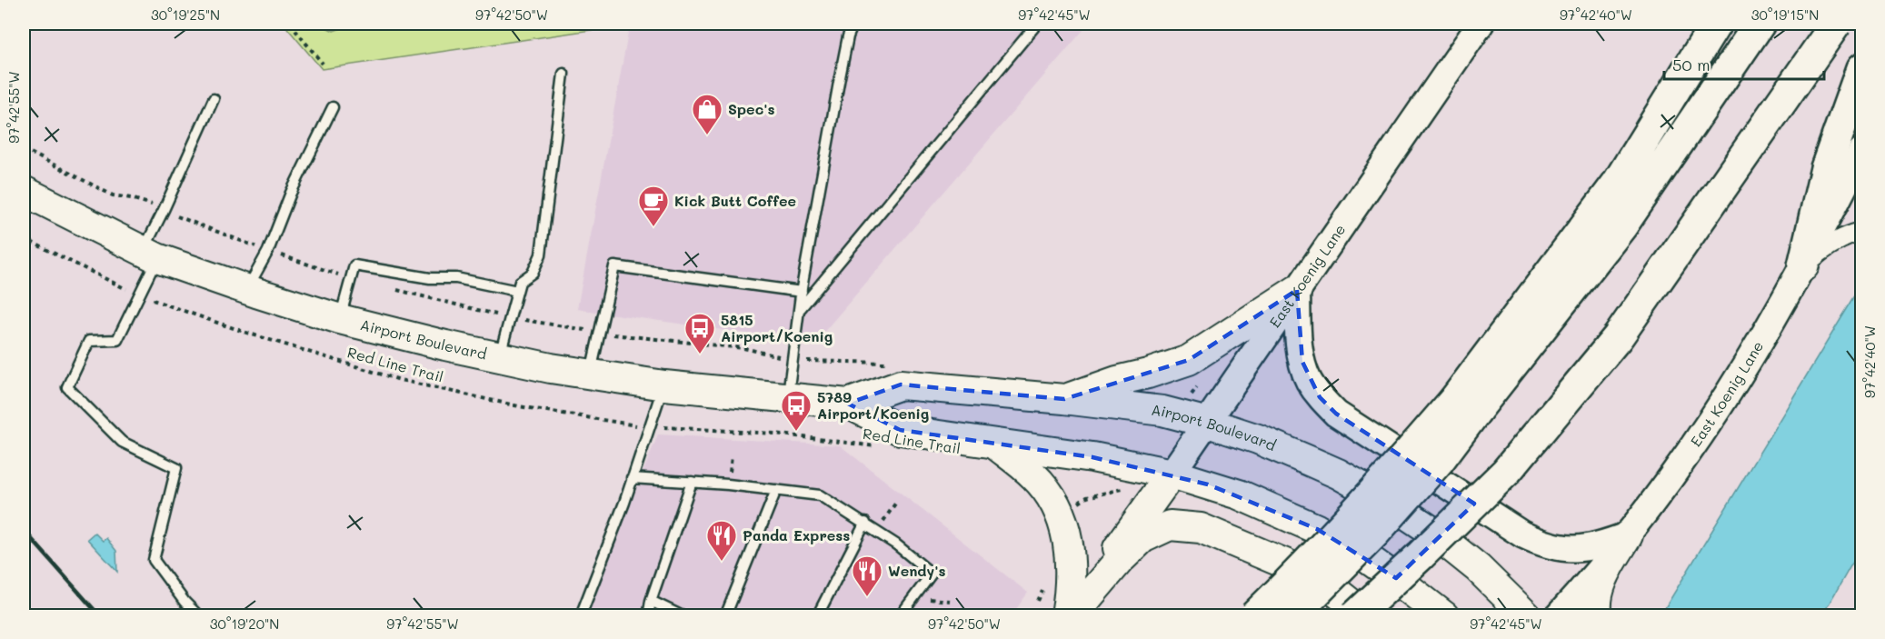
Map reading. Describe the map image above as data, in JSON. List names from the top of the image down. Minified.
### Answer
{"streets":{"main road":["East Koenig Lane","Airport Boulevard"],"path":["Red Line Trail"]},"crossings":[["East Koenig Lane","Airport Boulevard"]],"places":{"shop":["Spec's"],"cafe":["Kick Butt Coffee"],"bus stop":["5815 Airport/Koenig","5789 Airport/Koenig"],"restaurant":["Panda Express","Wendy's"]},"scale_bar":"50 m","coordinates":["30°19'25\"N","97°42'50\"W","97°42'45\"W","97°42'40\"W","30°19'15\"N","97°42'55\"W","30°19'20\"N"]}
